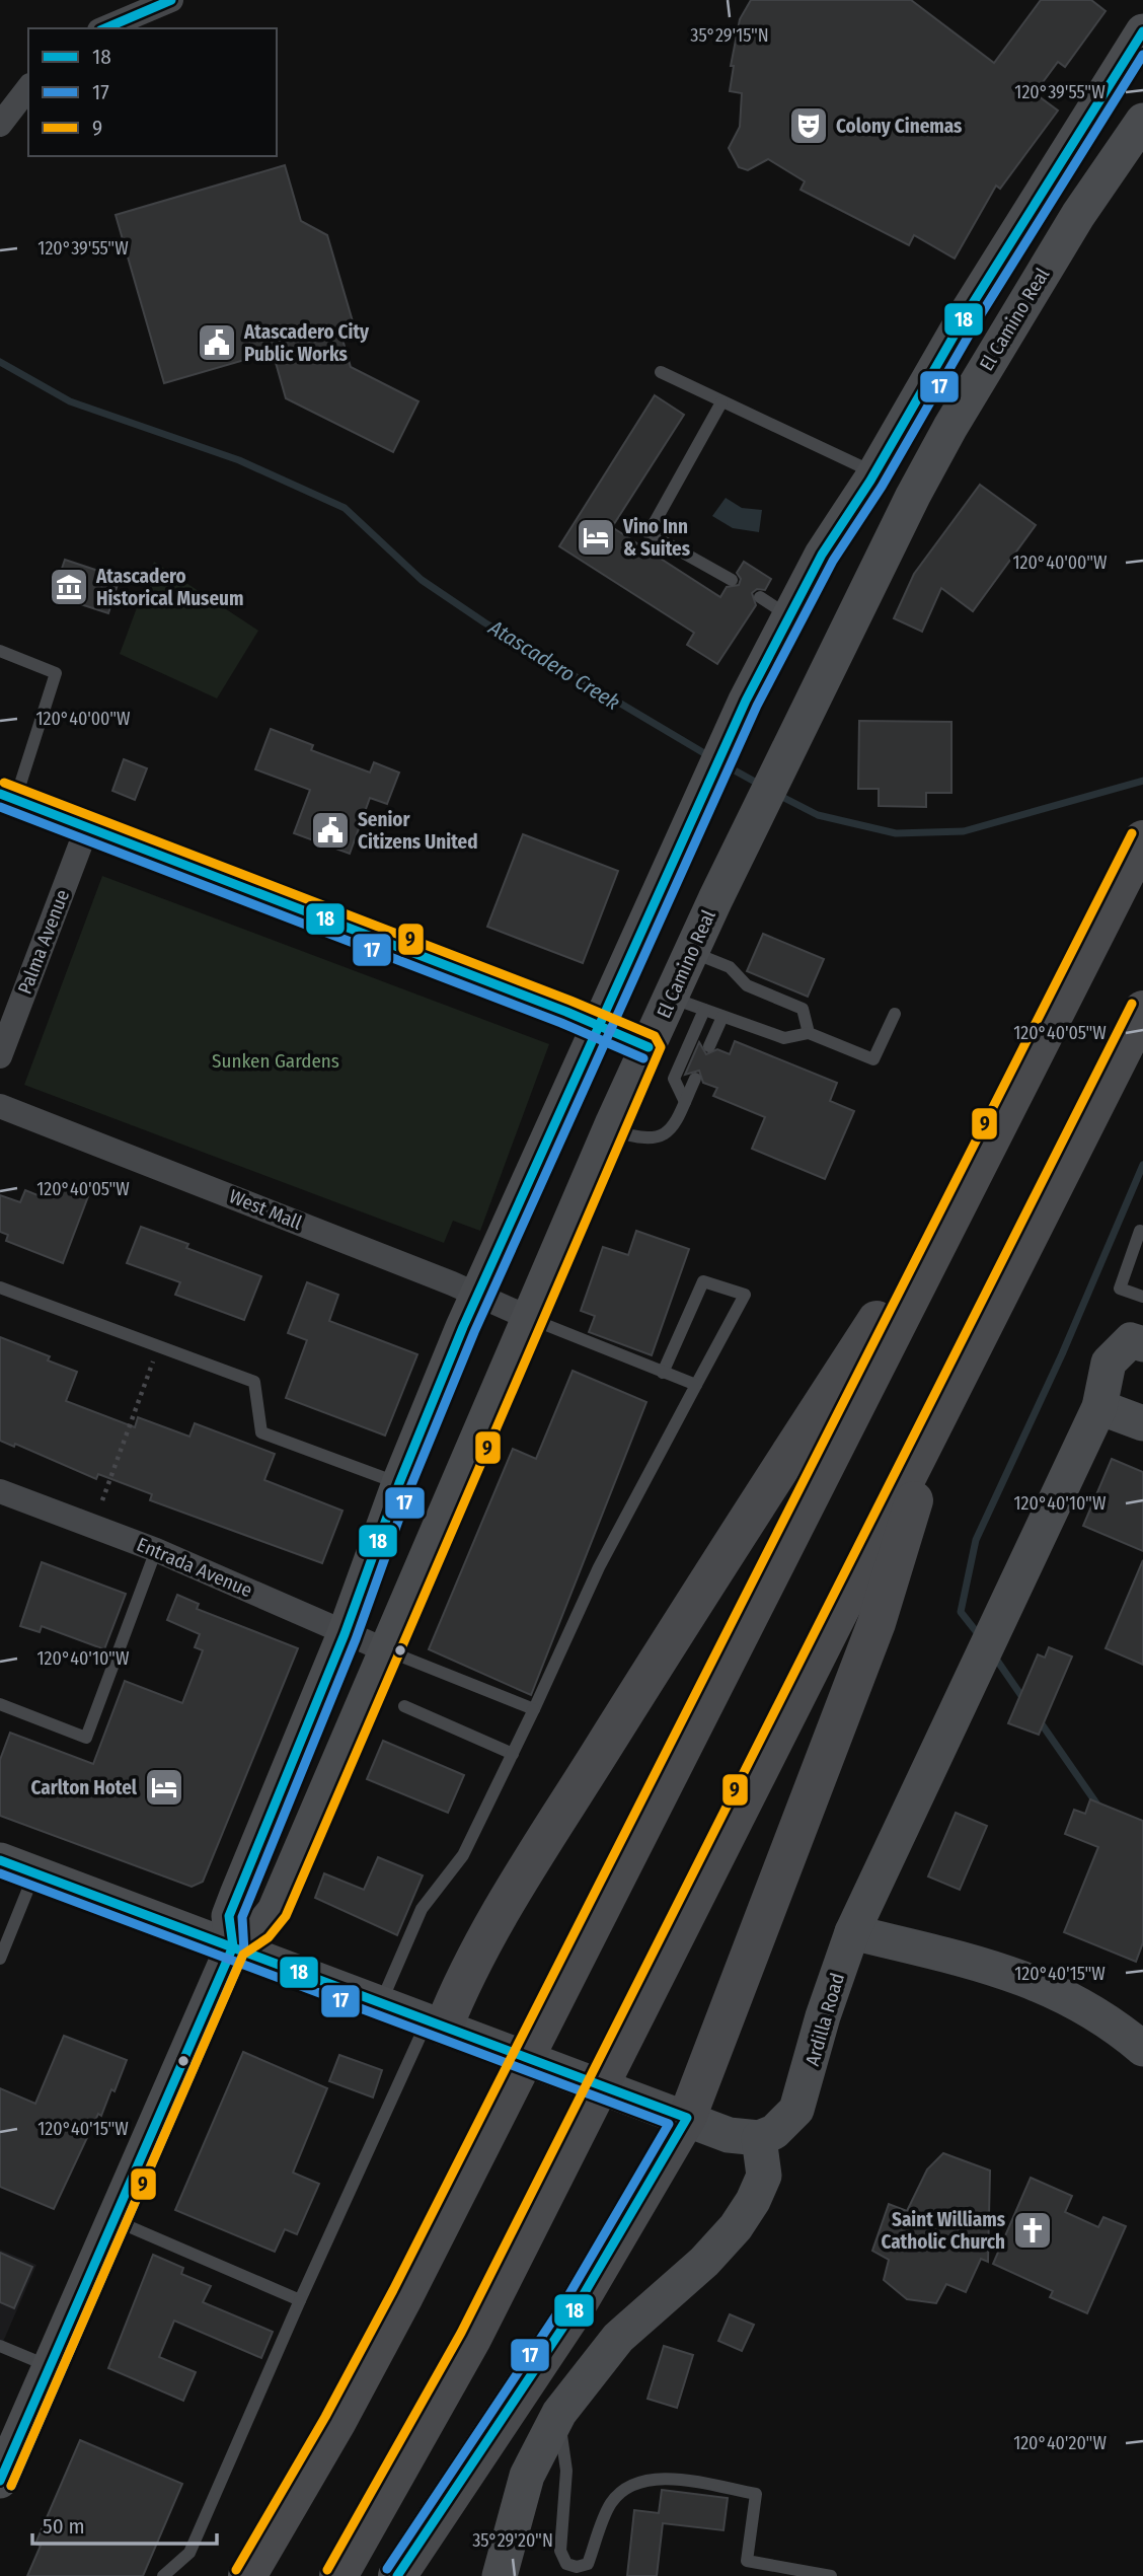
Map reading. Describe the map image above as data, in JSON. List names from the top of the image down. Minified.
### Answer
{"streets":{"main road":["El Camino Real","Ardilla Road"],"street":["Palma Avenue","West Mall","Entrada Avenue"]},"crossings":[["El Camino Real","West Mall"],["El Camino Real","Entrada Avenue"]],"water":["Atascadero Creek"],"parks":["Sunken Gardens"],"places":{"theatre":["Colony Cinemas"],"public building":["Atascadero City Public Works","Senior Citizens United"],"hotel":["Vino Inn & Suites","Carlton Hotel"],"museum":["Atascadero Historical Museum"],"church":["Saint Williams Catholic Church"]},"lines":["transit line 18","transit line 17","transit line 9"],"legend":["18","17","9"],"scale_bar":"50 m","coordinates":["35°29'15\"N","120°39'55\"W","120°40'00\"W","120°40'05\"W","120°40'10\"W","120°40'15\"W","120°40'20\"W","35°29'20\"N"]}
